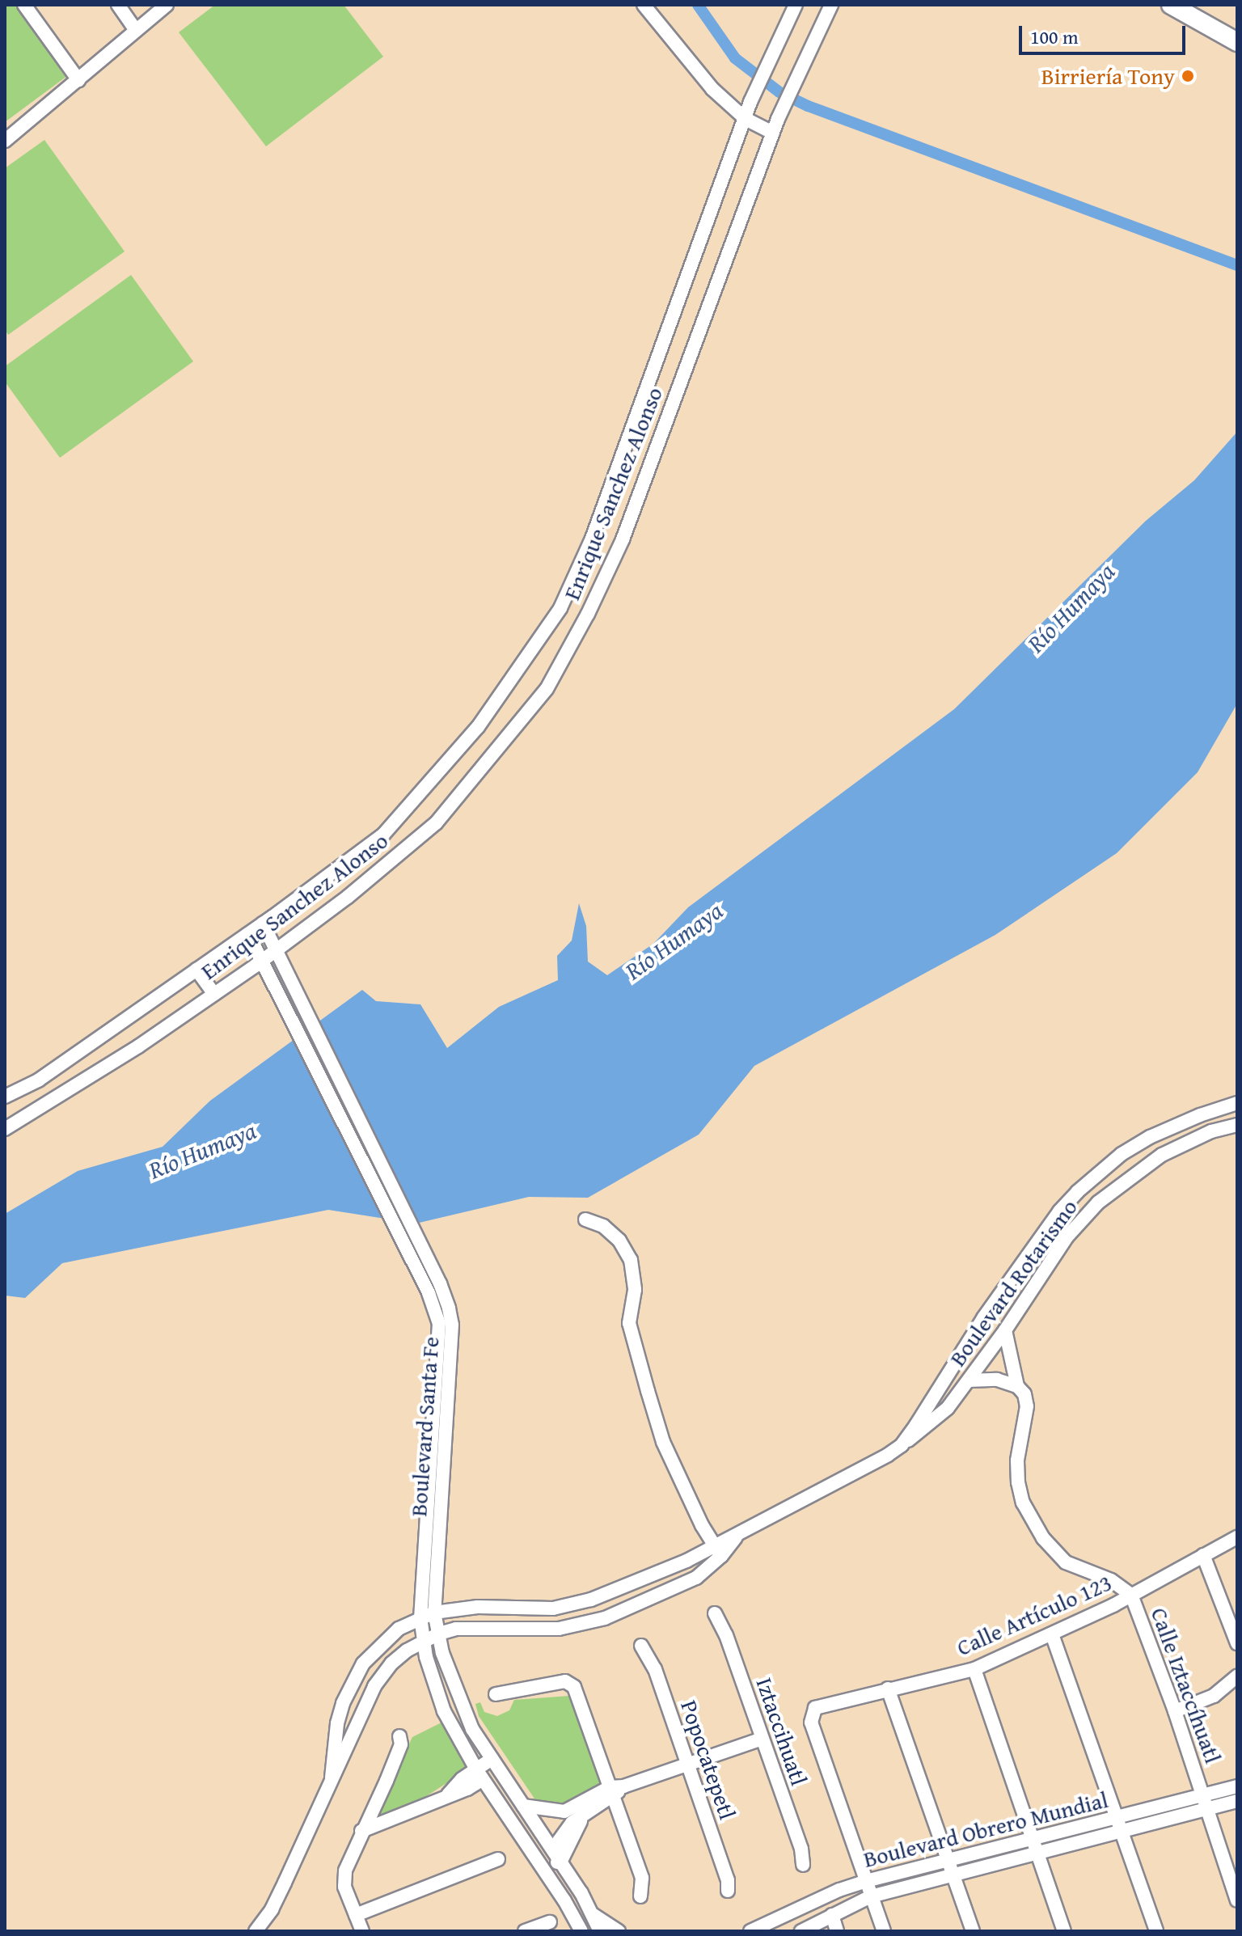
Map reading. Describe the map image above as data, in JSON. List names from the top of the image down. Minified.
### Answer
{"streets":{"street":["Enrique Sanchez Alonso","Boulevard Rotarismo","Boulevard Santa Fe","Calle Artículo 123","Calle Iztaccíhuatl","Iztaccihuatl","Popocatepetl","Boulevard Obrero Mundial"]},"crossings":[["Enrique Sanchez Alonso","Boulevard Santa Fe"],["Calle Artículo 123","Calle Iztaccíhuatl"],["Calle Artículo 123","Boulevard Obrero Mundial"],["Calle Iztaccíhuatl","Boulevard Obrero Mundial"]],"water":["Río Humaya"],"places":["Birriería Tony"],"scale_bar":"100 m"}
